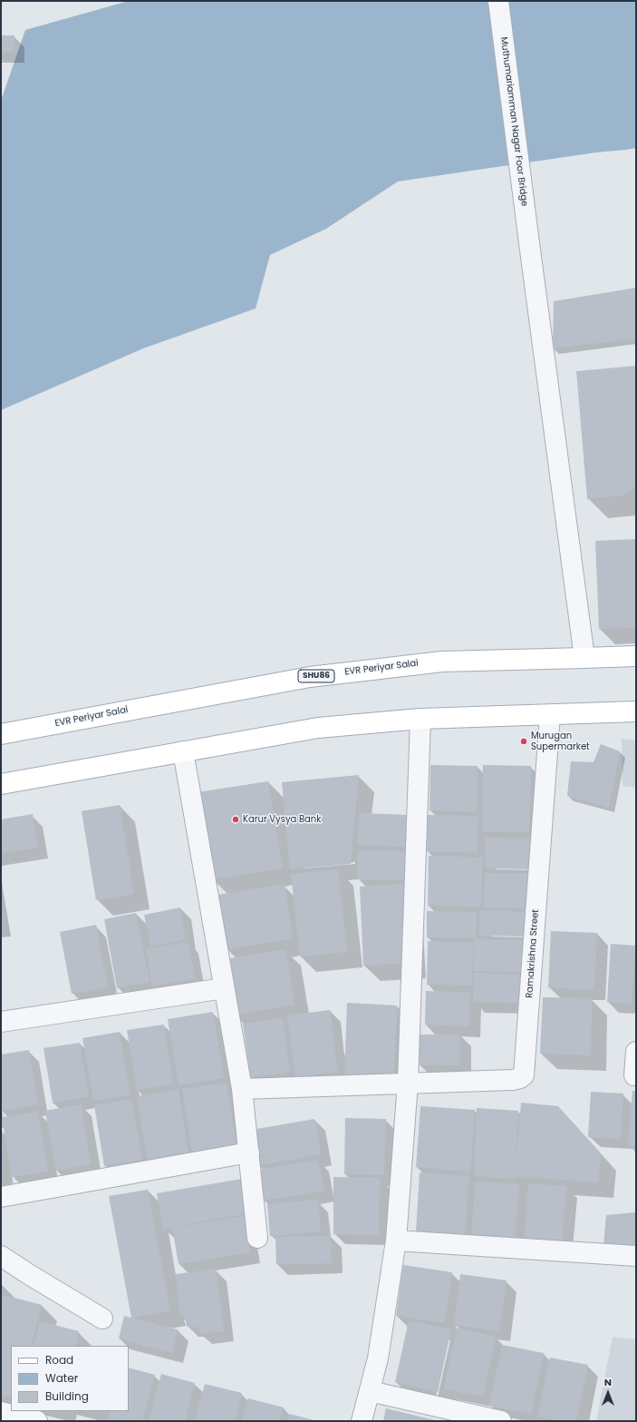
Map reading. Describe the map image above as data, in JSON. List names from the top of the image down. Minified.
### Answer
{"streets":{"main road":["EVR Periyar Salai","SHU86"],"street":["Muthumariamman Nagar Foor Bridge","Ramakrishna Street"]},"crossings":[["Muthumariamman Nagar Foor Bridge","EVR Periyar Salai"]],"places":["Murugan Supermarket","Karur Vysya Bank"],"legend":["Road","Water","Building"],"north":"top"}
